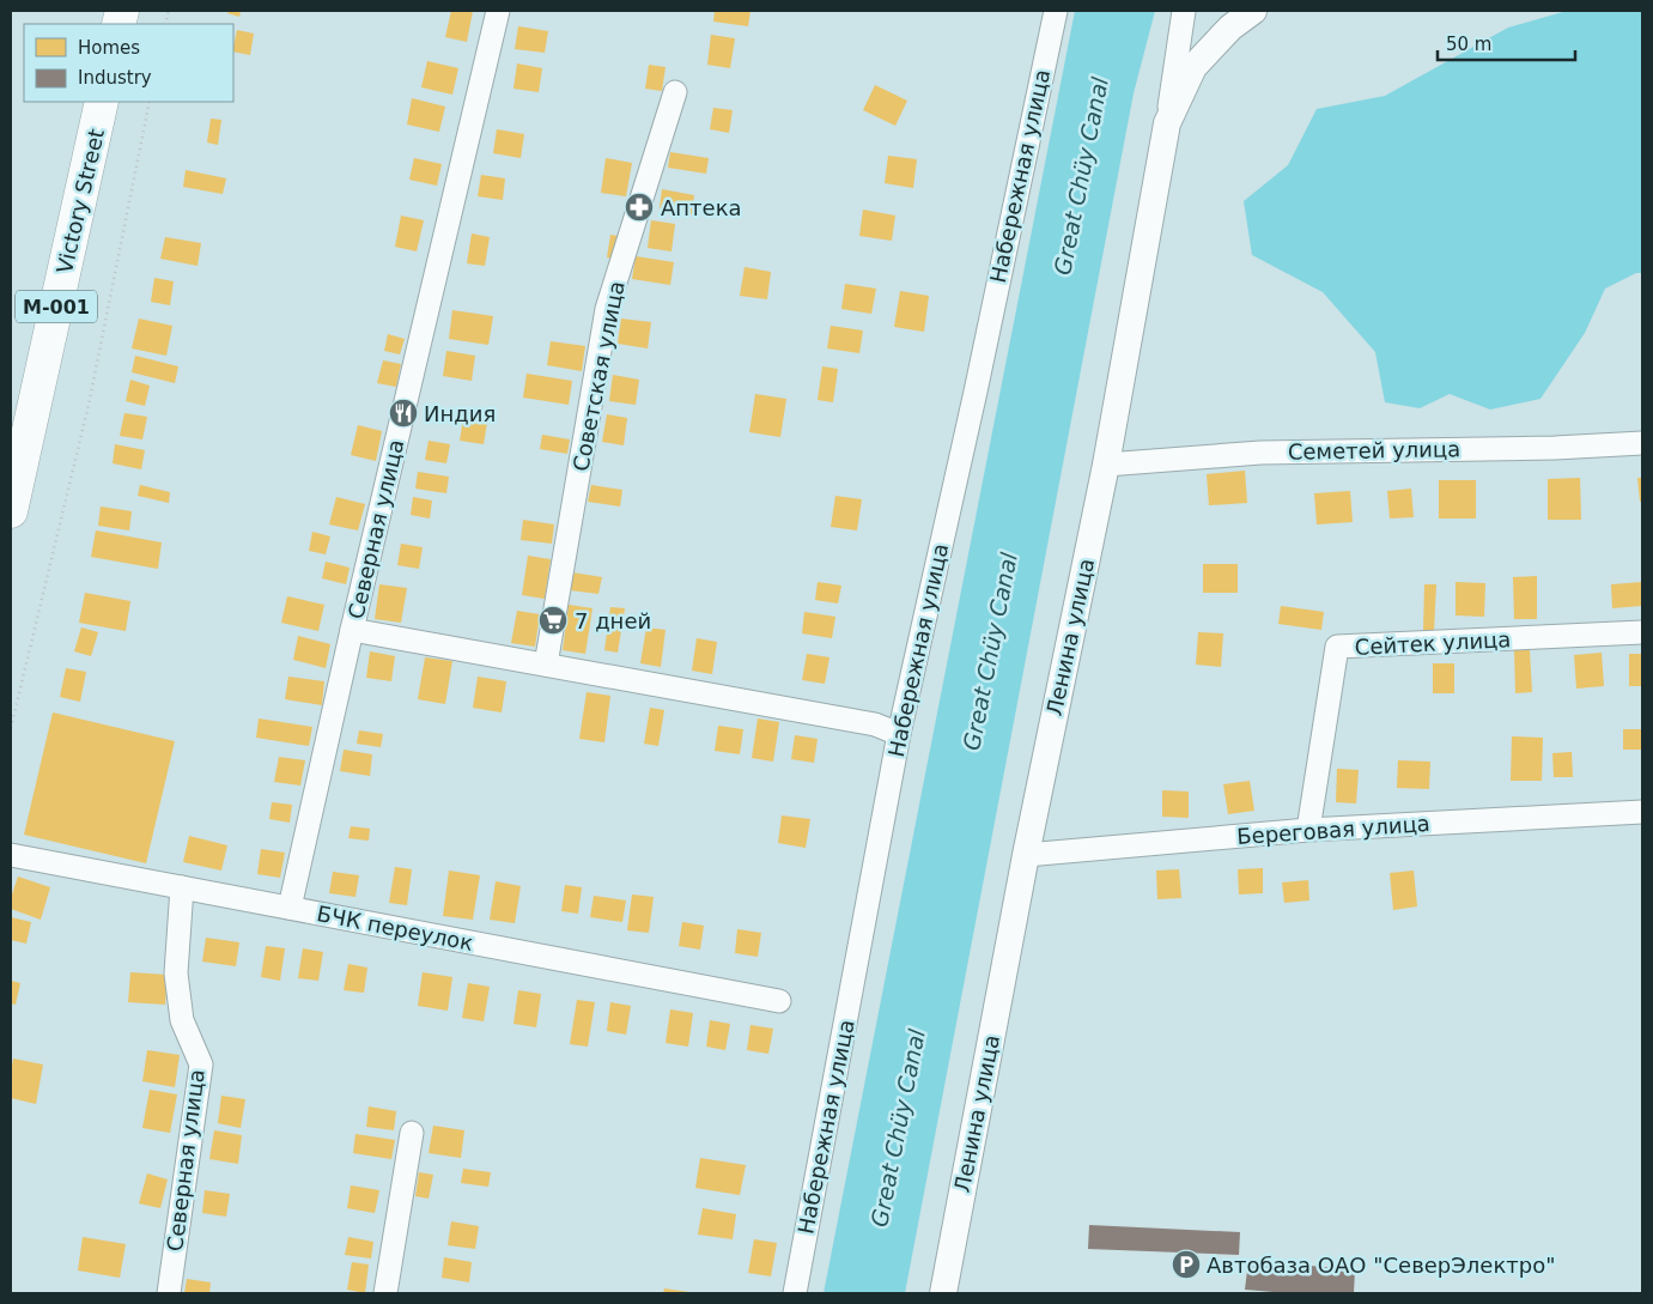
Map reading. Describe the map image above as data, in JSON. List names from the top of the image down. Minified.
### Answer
{"streets":{"main road":["Victory Street","М-001"],"street":["Набережная улица","Советская улица","Семетей улица","Северная улица","Ленина улица","Сейтек улица","Береговая улица","БЧК переулок"]},"crossings":[["Семетей улица","Ленина улица"],["Северная улица","БЧК переулок"],["Ленина улица","Береговая улица"],["Сейтек улица","Береговая улица"]],"water":["Great Chüy Canal"],"places":{"pharmacy":["Аптека"],"restaurant":["Индия"],"supermarket":["7 дней"],"parking":["Автобаза ОАО \"СеверЭлектро\""]},"legend":["Homes","Industry"],"scale_bar":"50 m"}
